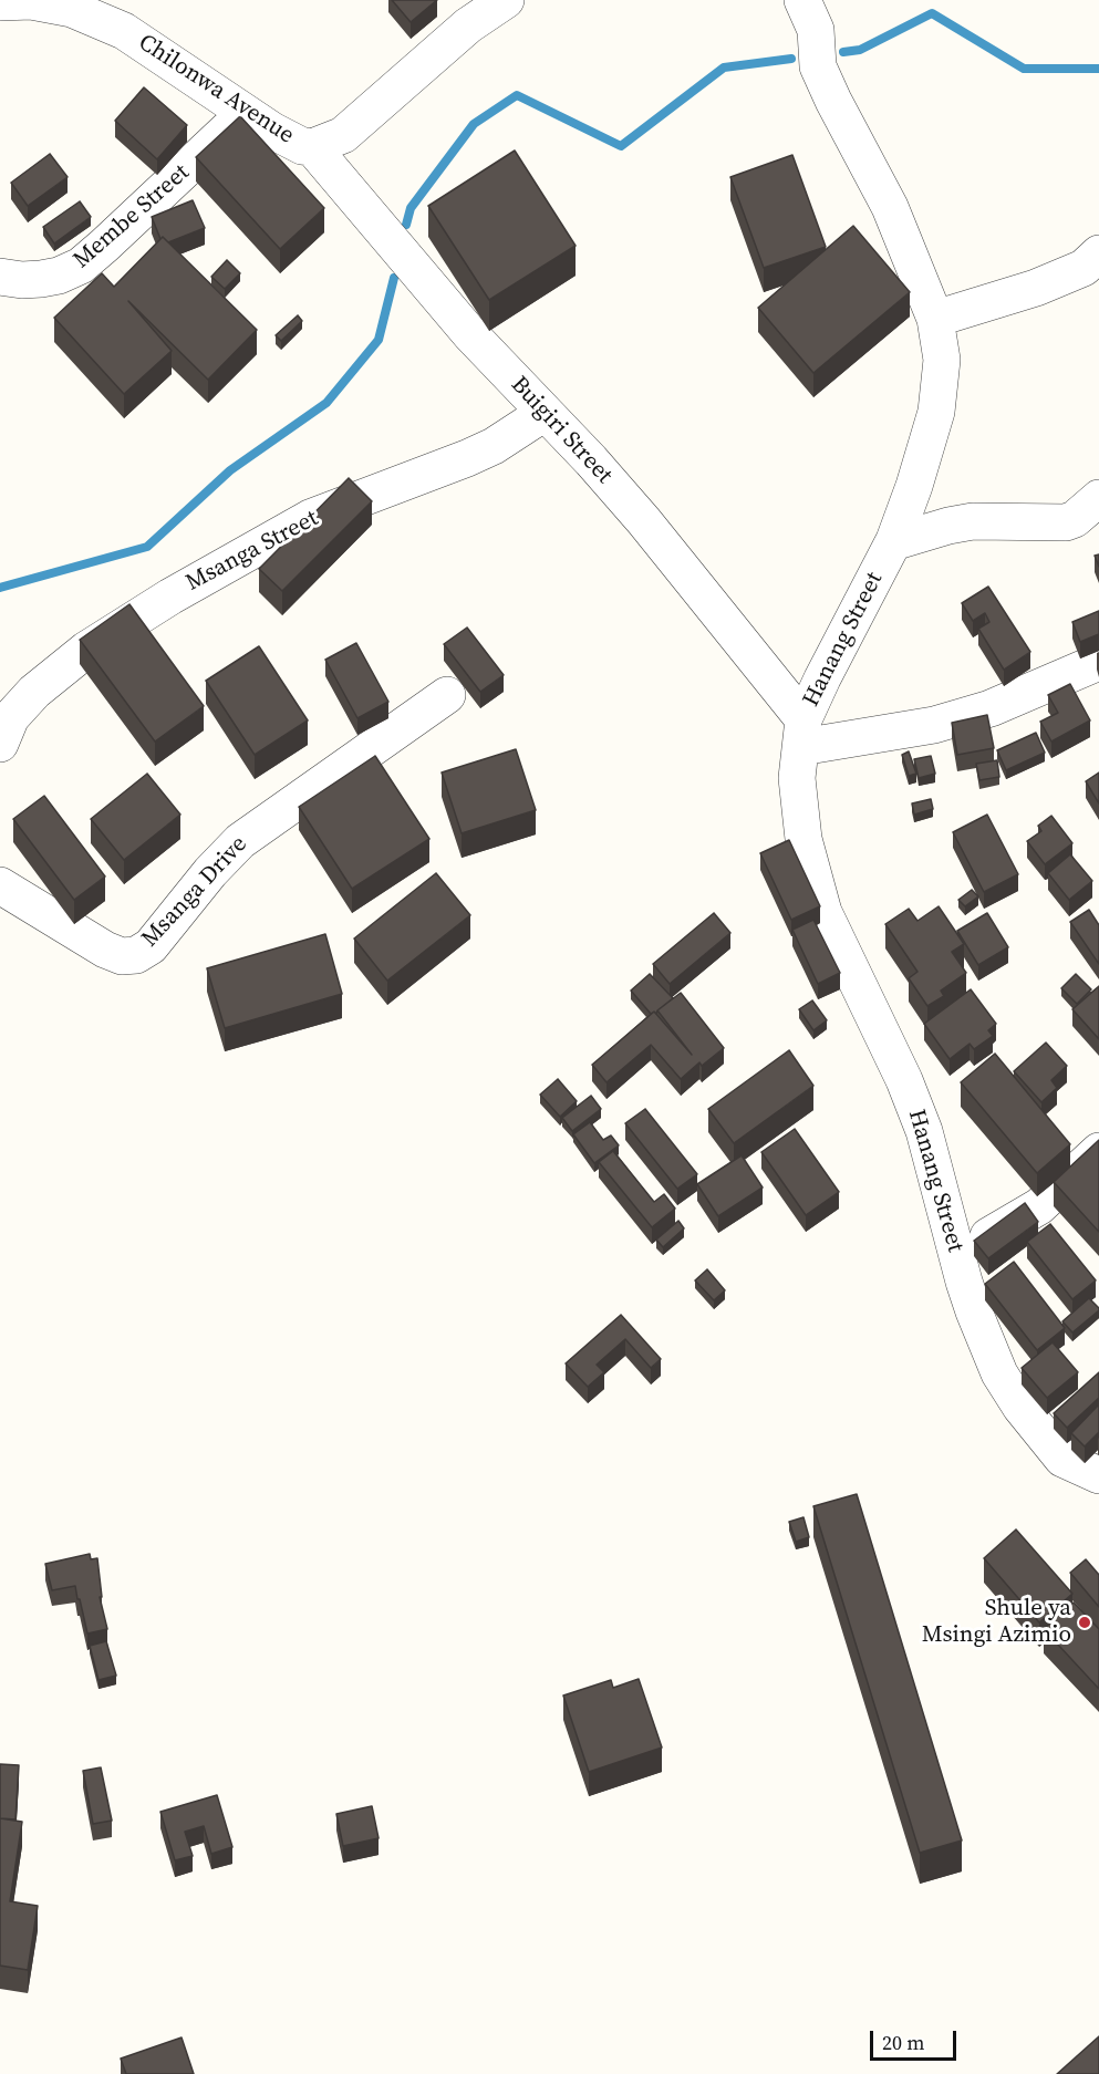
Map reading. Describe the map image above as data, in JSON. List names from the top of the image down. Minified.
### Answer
{"streets":{"street":["Chilonwa Avenue","Membe Street","Buigiri Street","Msanga Street","Hanang Street","Msanga Drive"]},"crossings":[["Chilonwa Avenue","Membe Street"],["Chilonwa Avenue","Buigiri Street"],["Buigiri Street","Msanga Street"],["Buigiri Street","Hanang Street"]],"places":["Shule ya Msingi Azimio"],"scale_bar":"20 m"}
